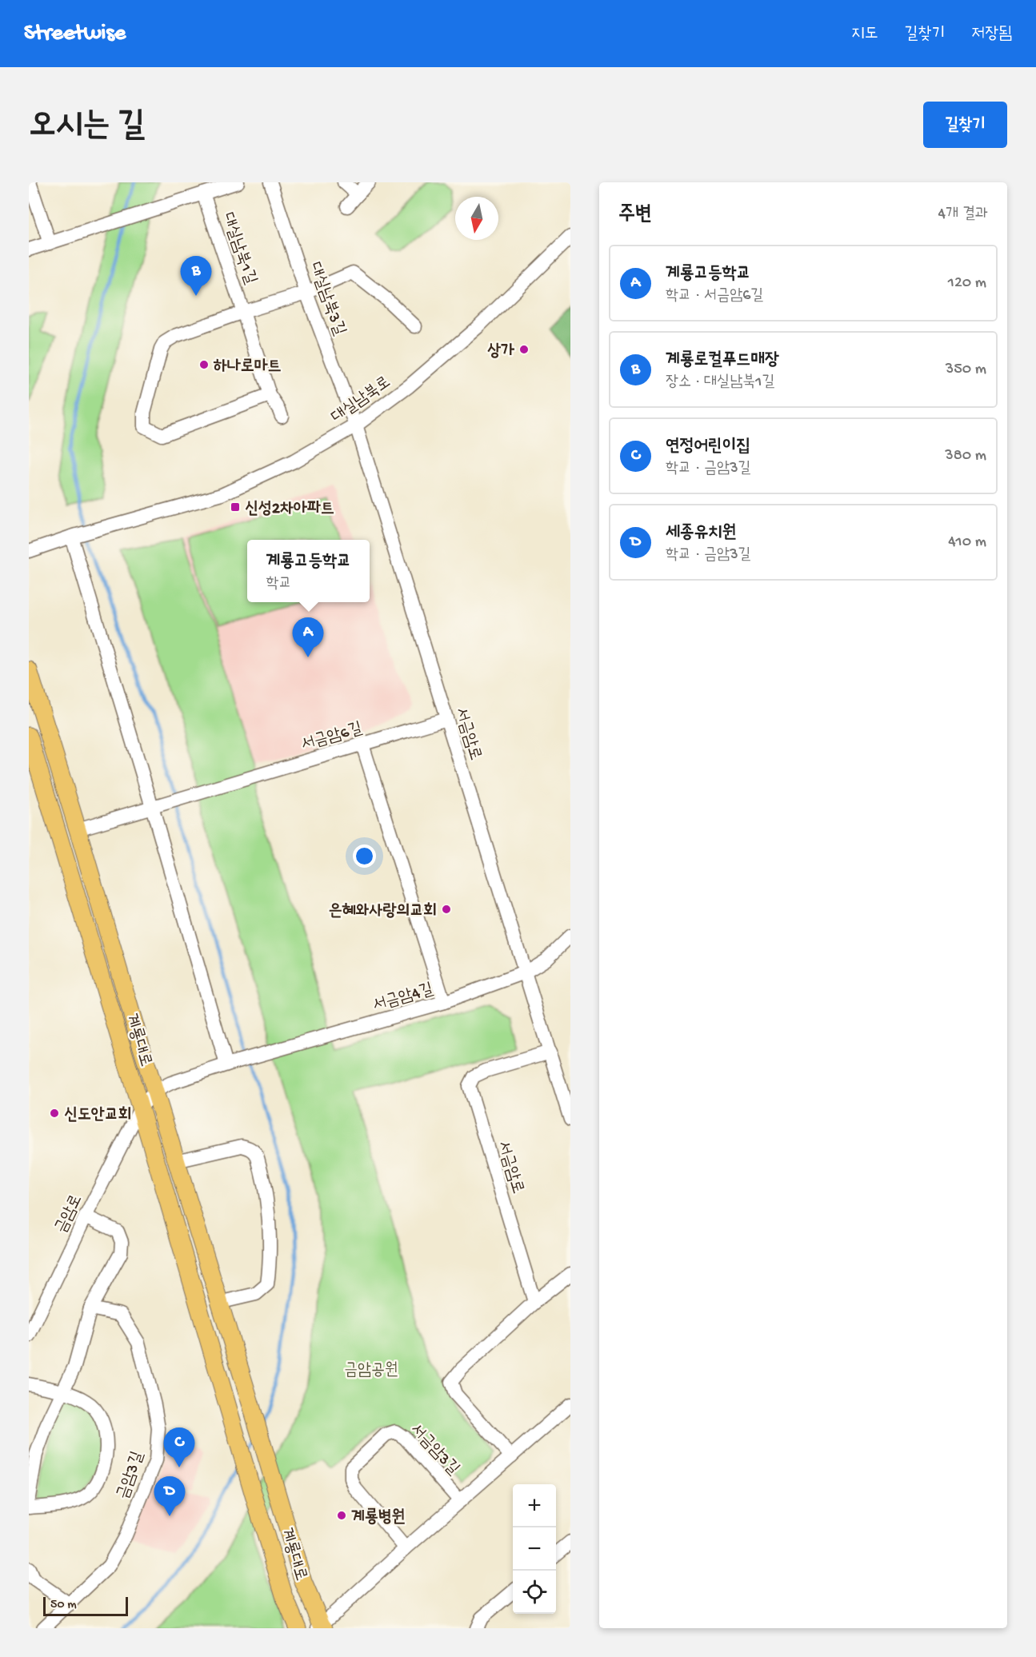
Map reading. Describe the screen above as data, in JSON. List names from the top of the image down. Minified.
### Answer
{"streets":{"main road":["계룡대로"],"street":["대실남북1길","대실남북3길","대실남북로","서금암로","서금암6길","서금암4길","금암로","서금암3길","금암3길"]},"crossings":[["대실남북3길","대실남북로"],["대실남북3길","서금암로"],["대실남북로","서금암로"],["서금암로","서금암6길"],["서금암로","서금암4길"],["계룡대로","금암로"],["계룡대로","서금암3길"]],"parks":["금암공원"],"places":{"other":["상가","하나로마트","은혜와사랑의교회","신도안교회","계룡병원"],"transit":["신성2차아파트"]},"scale_bar":"50 m","north":"bottom","page":{"header":"Streetwise","nav":["지도","길찾기","저장됨"],"buttons":"길찾기","title":"오시는 길","heading":["주변","4개 결과"],"list":[{"mark":"A","name":"계룡고등학교","note":"학교 · 서금암6길","value":"120 m"},{"mark":"B","name":"계룡로컬푸드매장","note":"장소 · 대실남북1길","value":"350 m"},{"mark":"C","name":"연정어린이집","note":"학교 · 금암3길","value":"380 m"},{"mark":"D","name":"세종유치원","note":"학교 · 금암3길","value":"410 m"}],"pins":["B","A","C","D"],"popup":["계룡고등학교","학교"],"map_buttons":["+","−"],"scale":"50 m"}}
